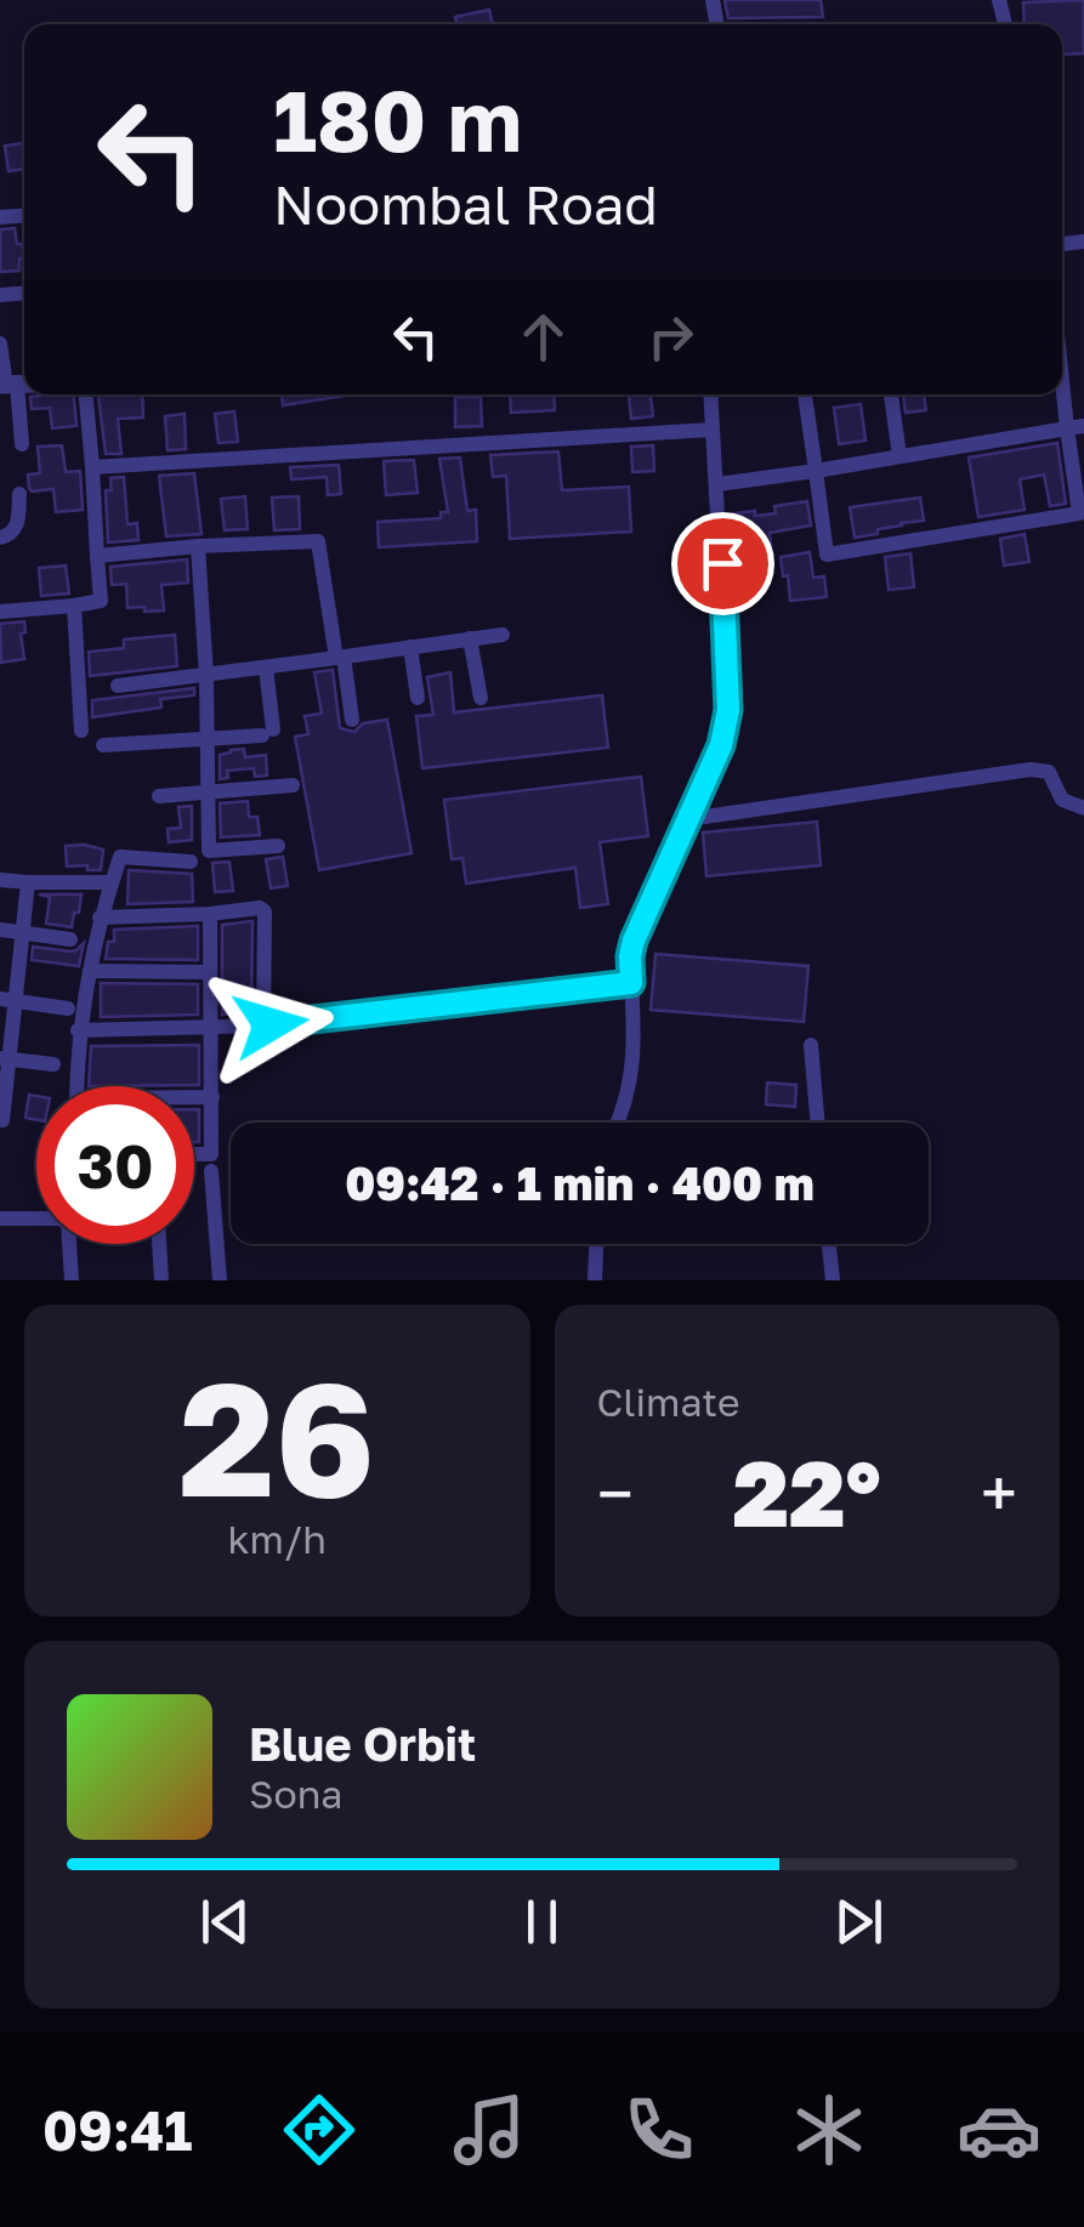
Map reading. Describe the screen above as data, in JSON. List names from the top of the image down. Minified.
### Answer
{"page":{"turn":["180 m","Noombal Road"],"limit":"30","trip":"09:42 · 1 min · 400 m","tile":[["26","km/h"],"Climate"],"heat":["−","22°","+"],"song":["Blue Orbit","Sona"],"tabs":"09:41"}}
